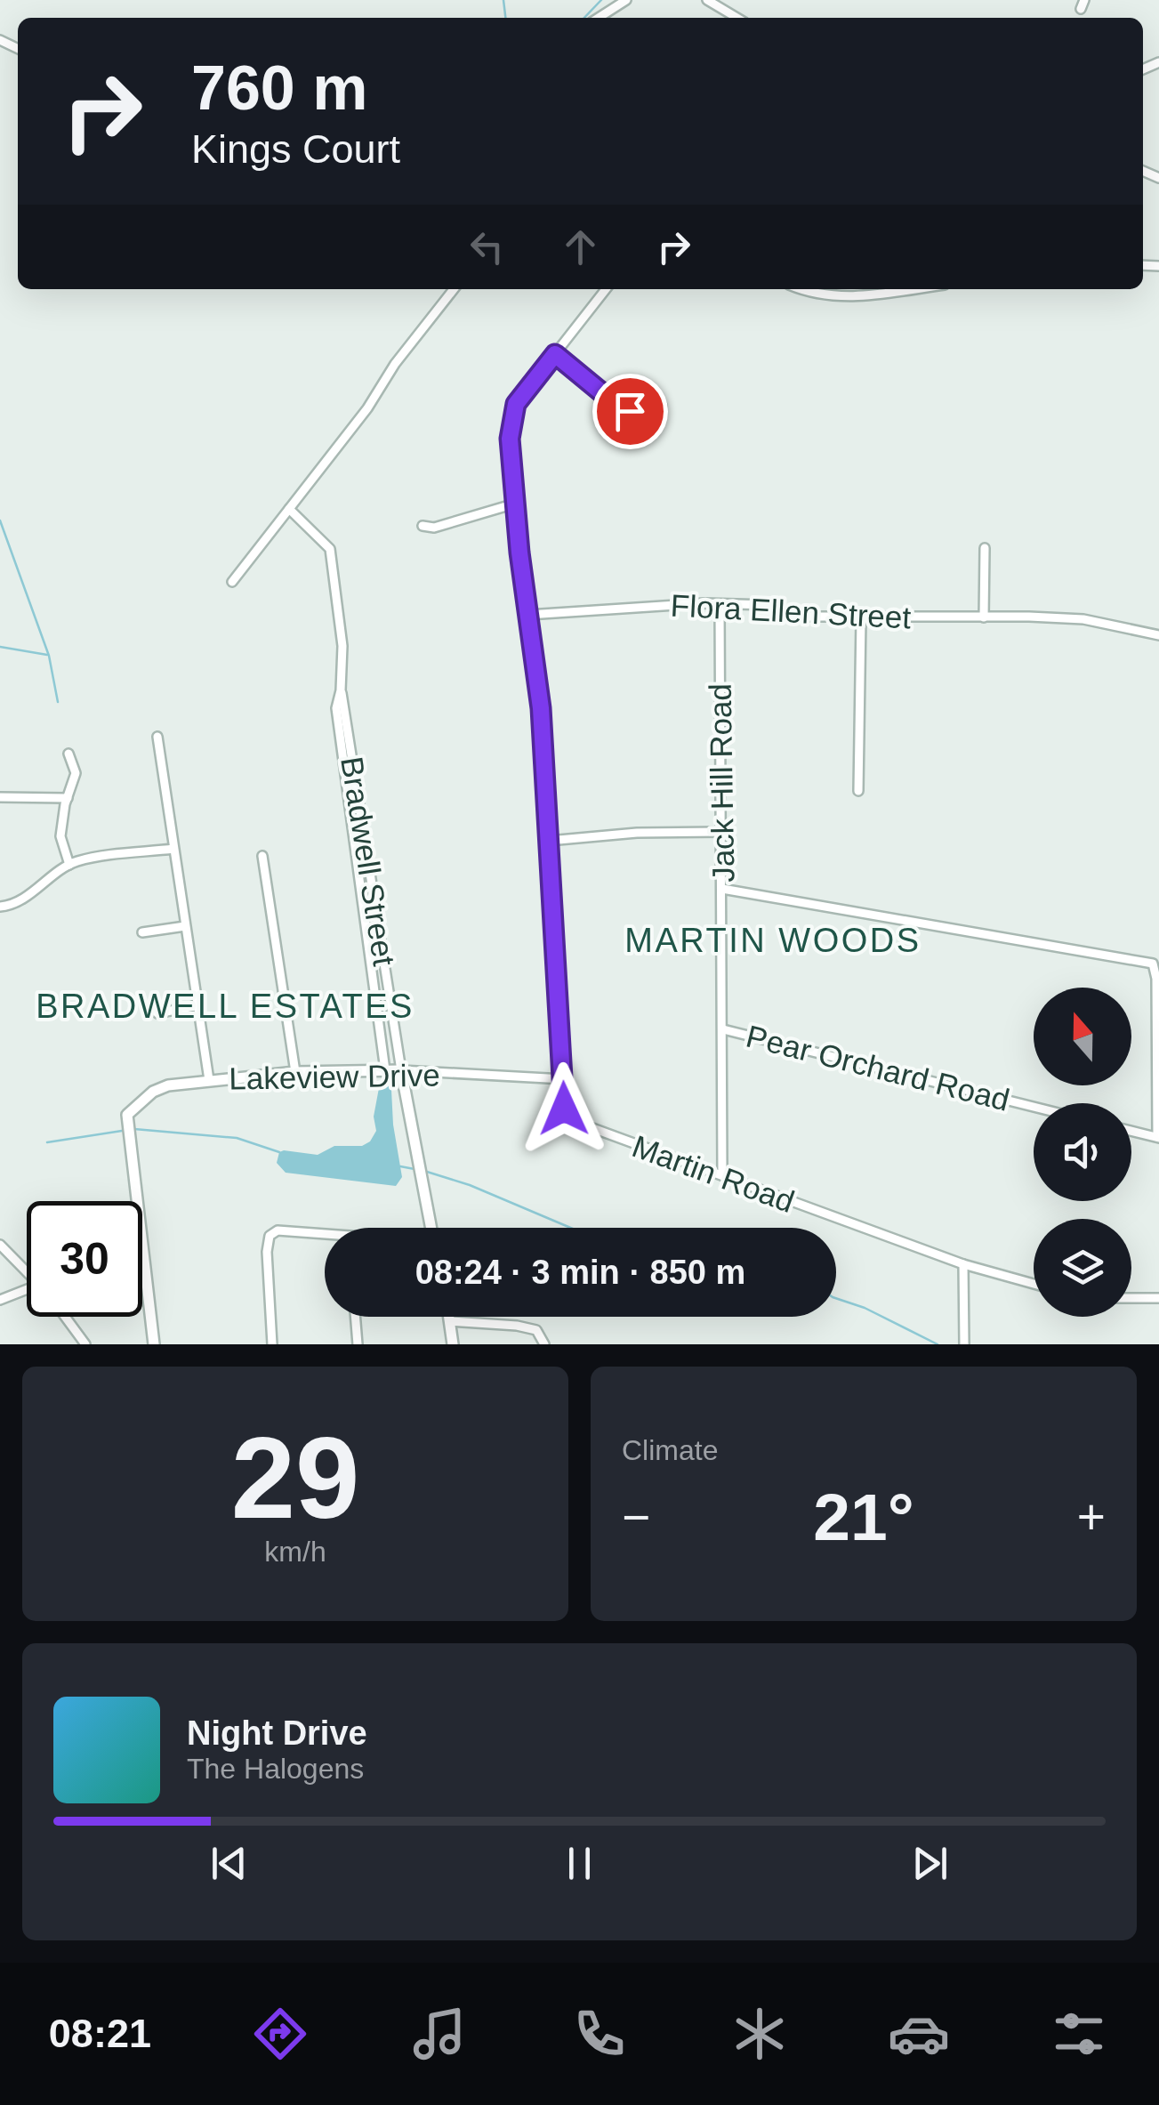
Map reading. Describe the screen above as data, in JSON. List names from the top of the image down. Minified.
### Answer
{"streets":{"street":["Flora Ellen Street","Jack Hill Road","Bradwell Street","Pear Orchard Road","Lakeview Drive","Martin Road"]},"crossings":[["Flora Ellen Street","Jack Hill Road"],["Jack Hill Road","Pear Orchard Road"],["Jack Hill Road","Martin Road"],["Bradwell Street","Lakeview Drive"],["Lakeview Drive","Martin Road"]],"districts":["MARTIN WOODS","BRADWELL ESTATES"],"north":"top","page":{"turn":["760 m","Kings Court"],"limit":"30","trip":"08:24 · 3 min · 850 m","tile":[["29","km/h"],"Climate"],"heat":["−","21°","+"],"song":["Night Drive","The Halogens"],"tabs":"08:21"}}
